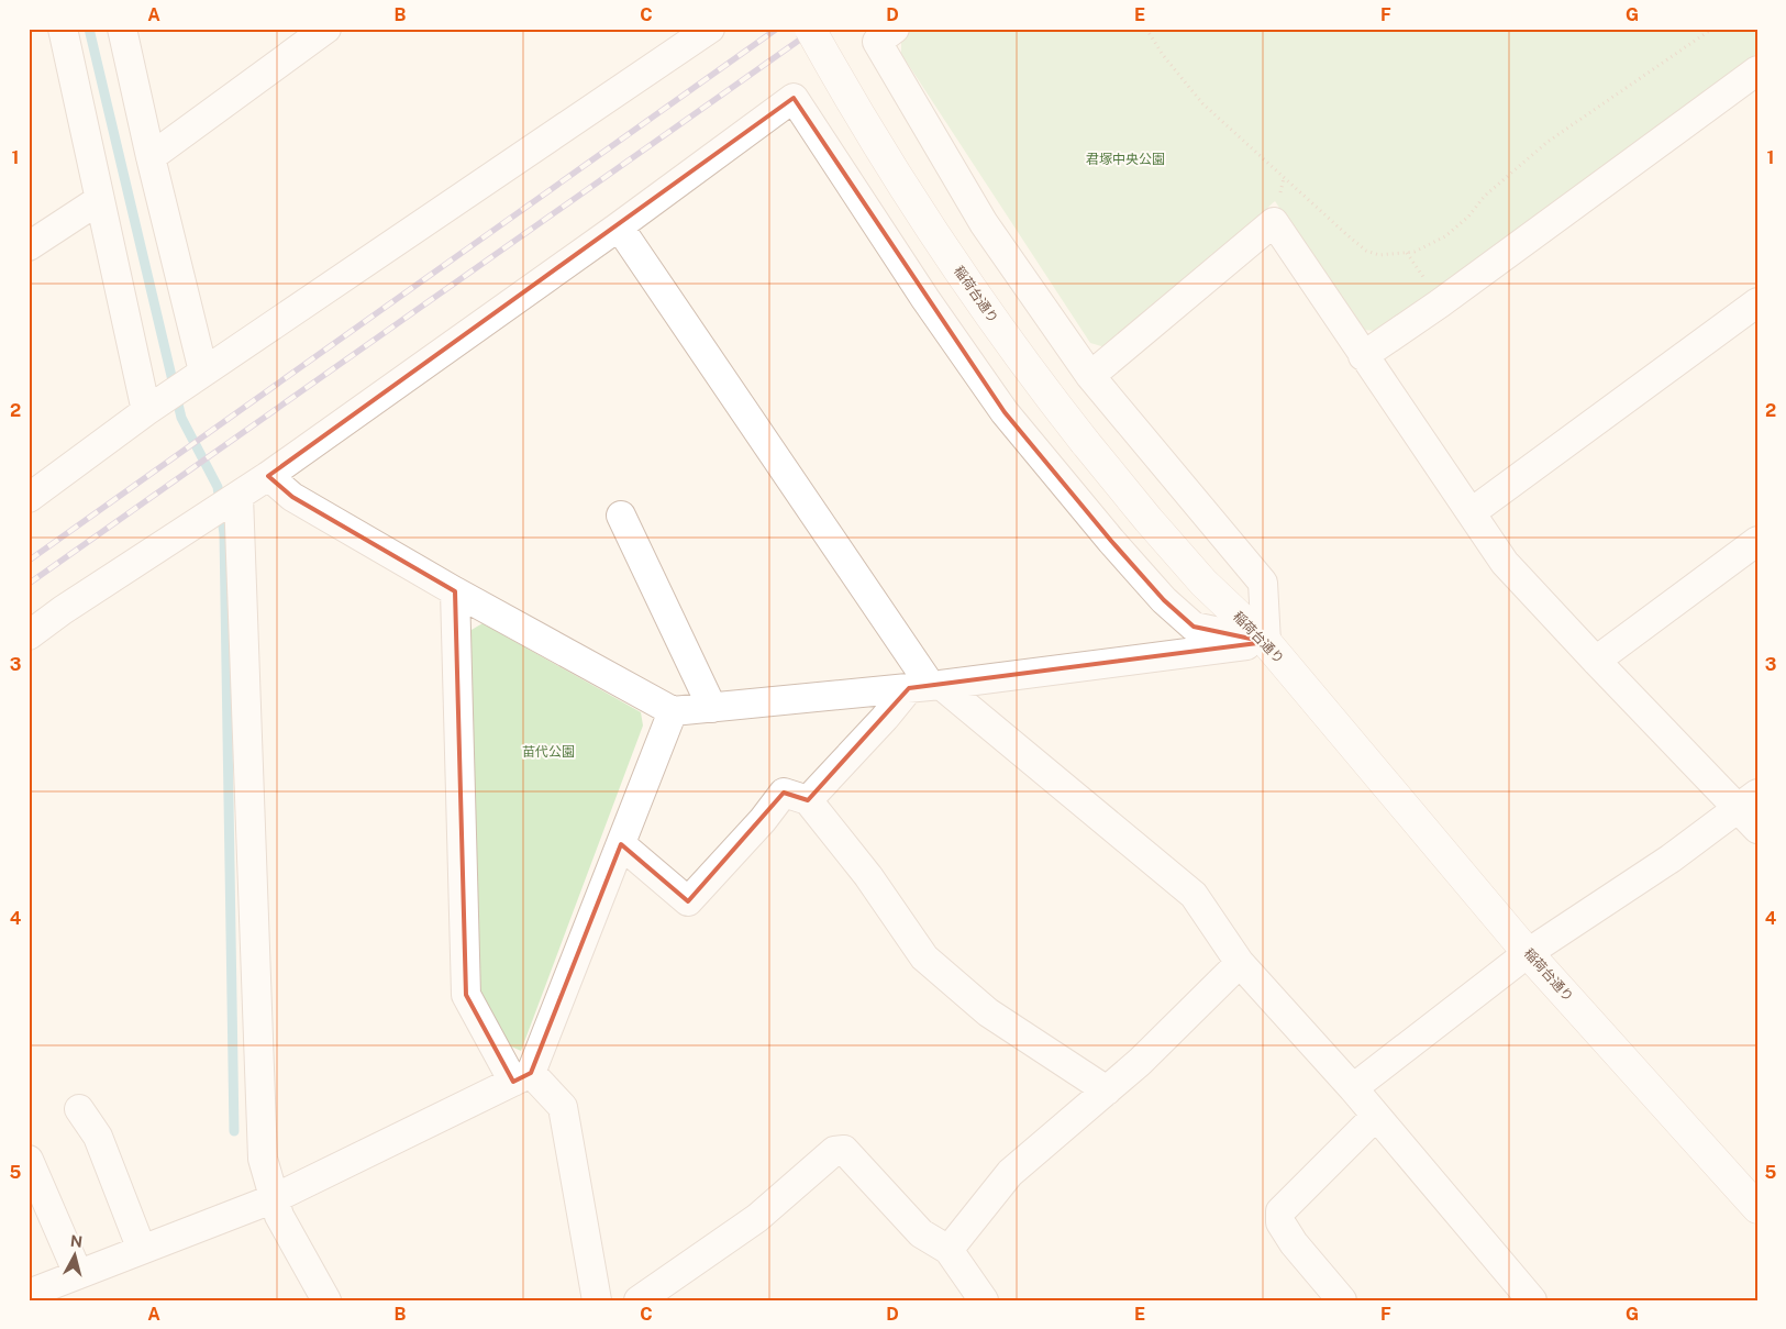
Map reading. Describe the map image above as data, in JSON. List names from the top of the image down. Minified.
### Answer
{"streets":{"street":["稲荷台通り"]},"parks":["君塚中央公園","苗代公園"],"north":"top","grid":{"columns":["A","B","C","D","E","F","G"],"rows":["1","2","3","4","5"]}}
